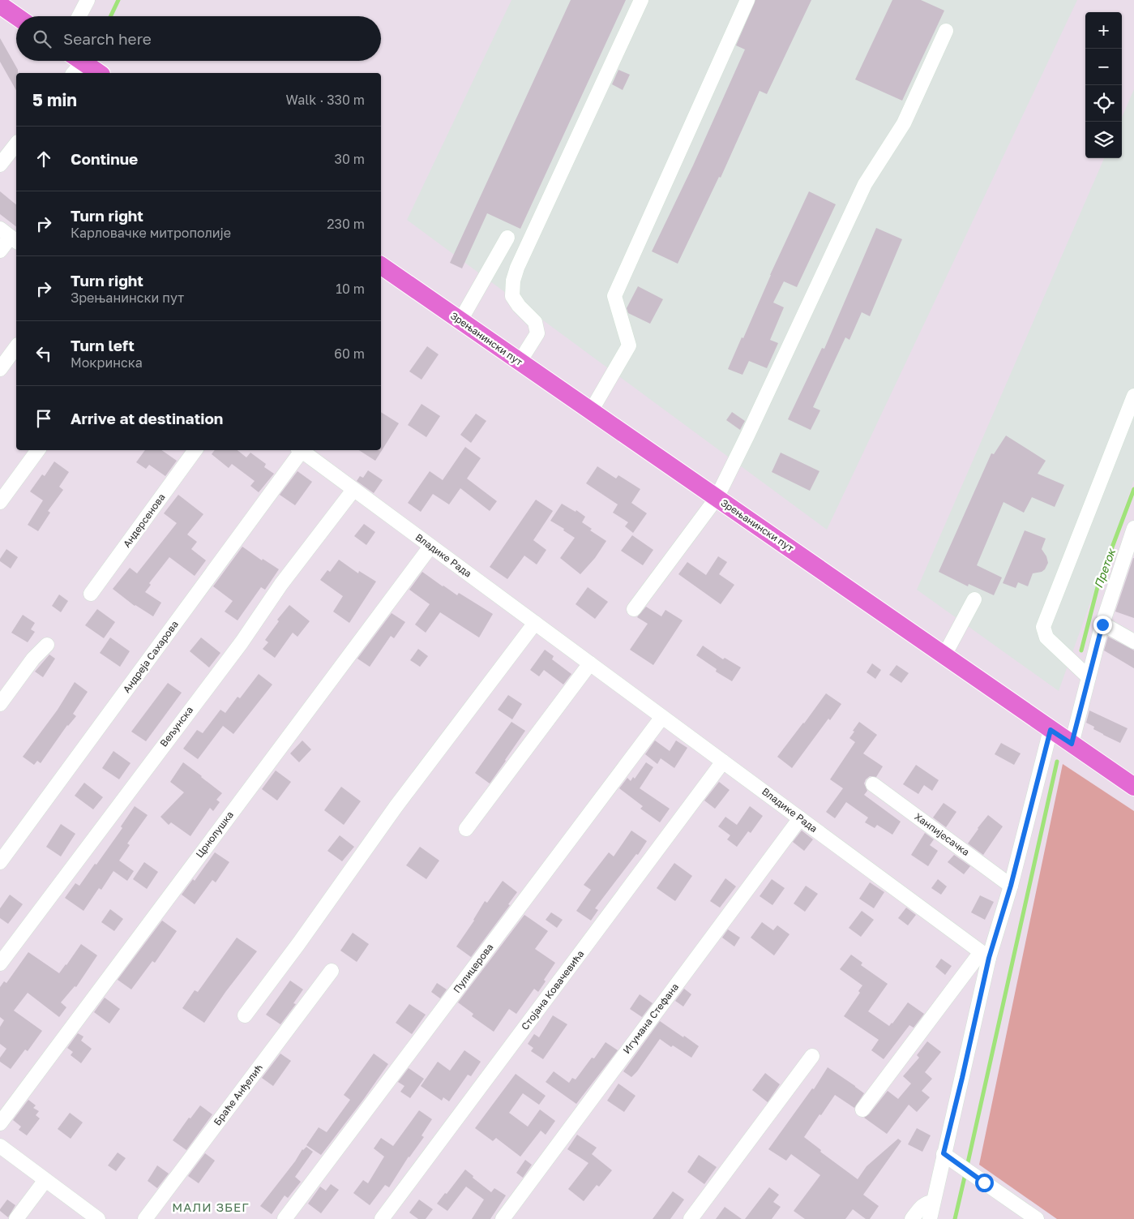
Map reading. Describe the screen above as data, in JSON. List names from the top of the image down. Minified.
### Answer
{"streets":{"main road":["Зрењанински пут"],"street":["Андерсенова","Владике Рада","Андреја Сахарова","Вељунска","Црнолушка","Ханпијесачка","Пулицерова","Стојана Ковачевића","Игумана Стефана","Браће Анђелић"]},"crossings":[["Владике Рада","Вељунска"],["Владике Рада","Црнолушка"],["Владике Рада","Пулицерова"],["Владике Рада","Стојана Ковачевића"],["Владике Рада","Игумана Стефана"]],"districts":["МАЛИ ЗБЕГ"],"water":["Преток"],"page":{"map_buttons":["+","−"],"search":"Search here","heading":["5 min","Walk · 330 m"],"list":[["Continue","30 m"],["Turn right","Карловачке митрополије","230 m"],["Turn right","Зрењанински пут","10 m"],["Turn left","Мокринска","60 m"],"Arrive at destination"]}}
